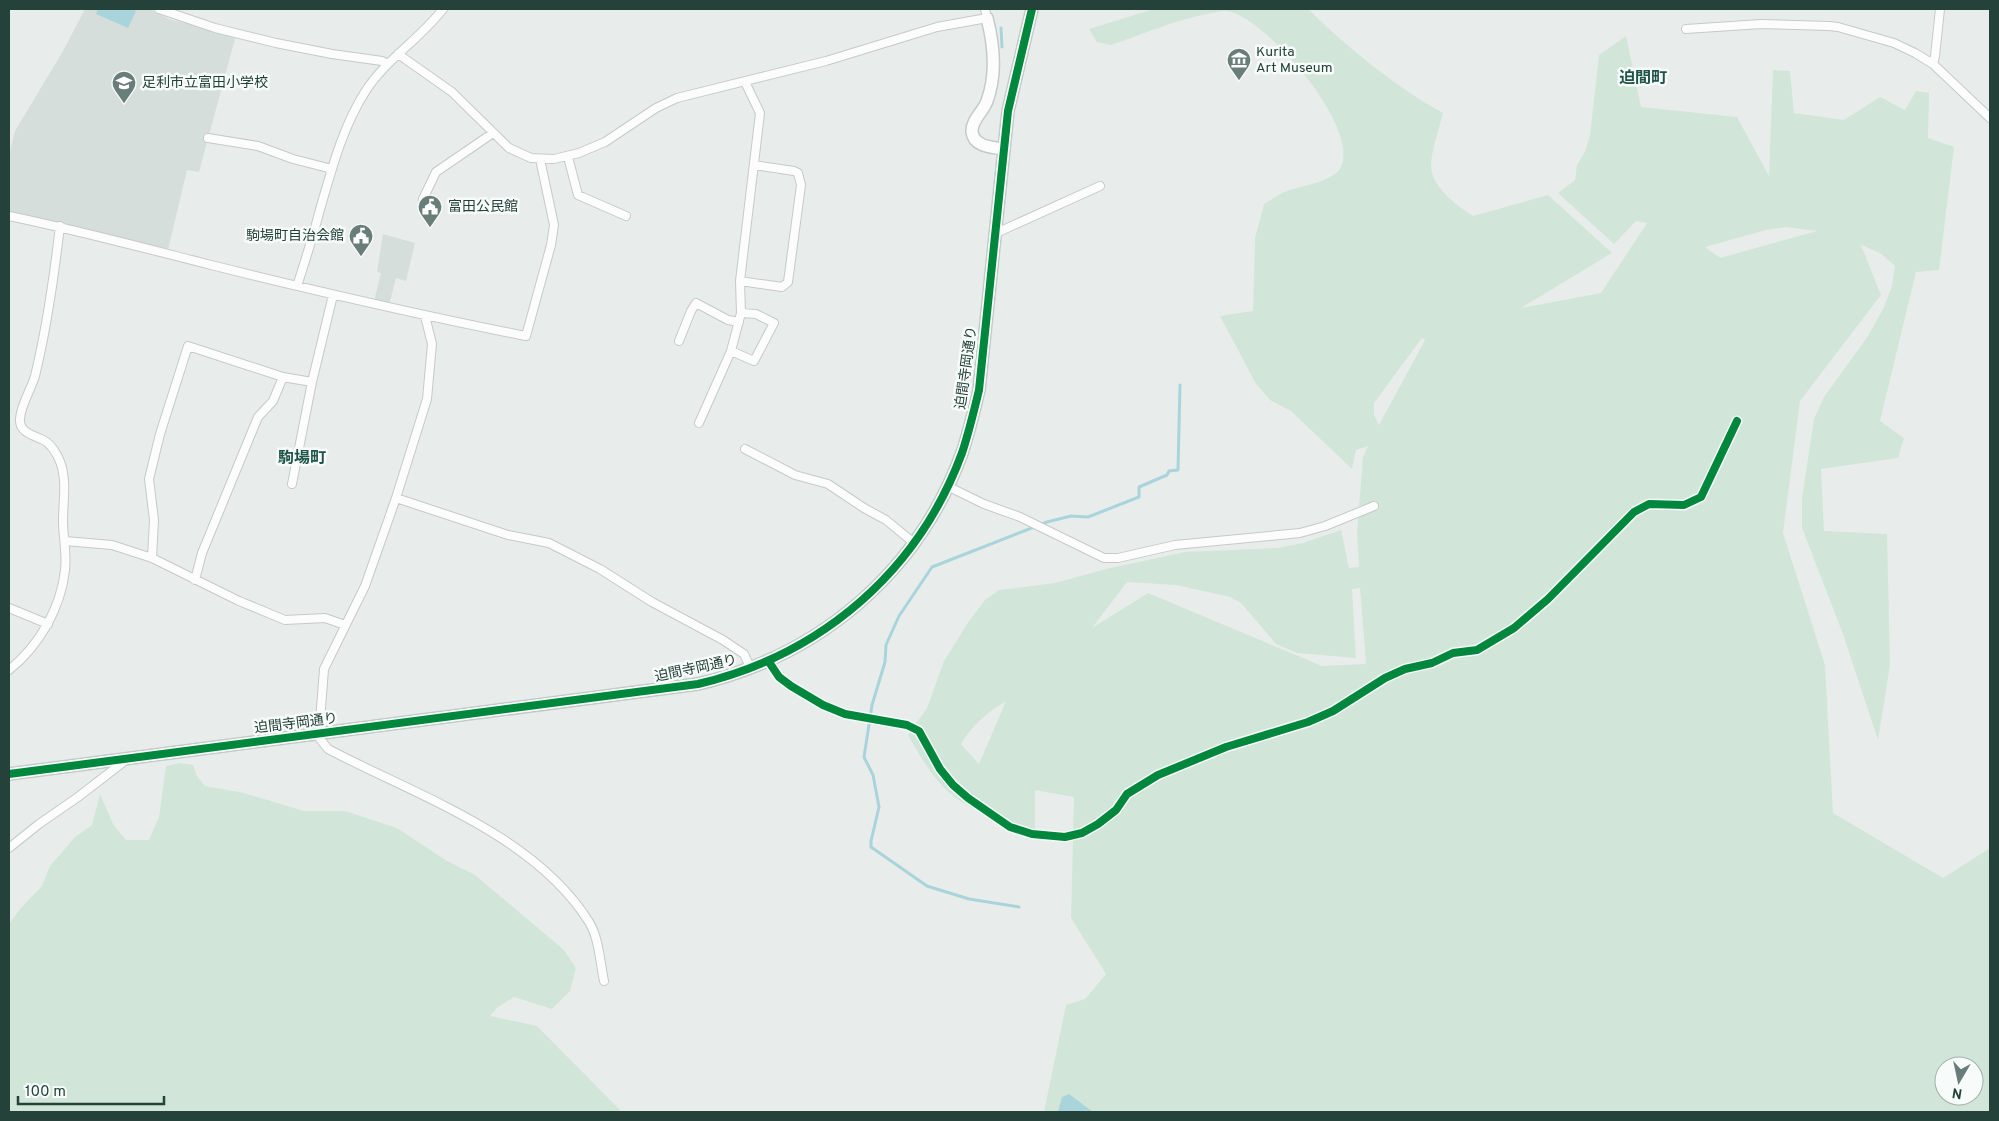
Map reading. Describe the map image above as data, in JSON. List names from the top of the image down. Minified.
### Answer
{"streets":{"street":["迫間寺岡通り"]},"districts":["迫間町","駒場町"],"places":{"museum":["Kurita Art Museum"],"school or university":["足利市立富田小学校"],"public building":["富田公民館","駒場町自治会館"]},"scale_bar":"100 m","north":"bottom"}
